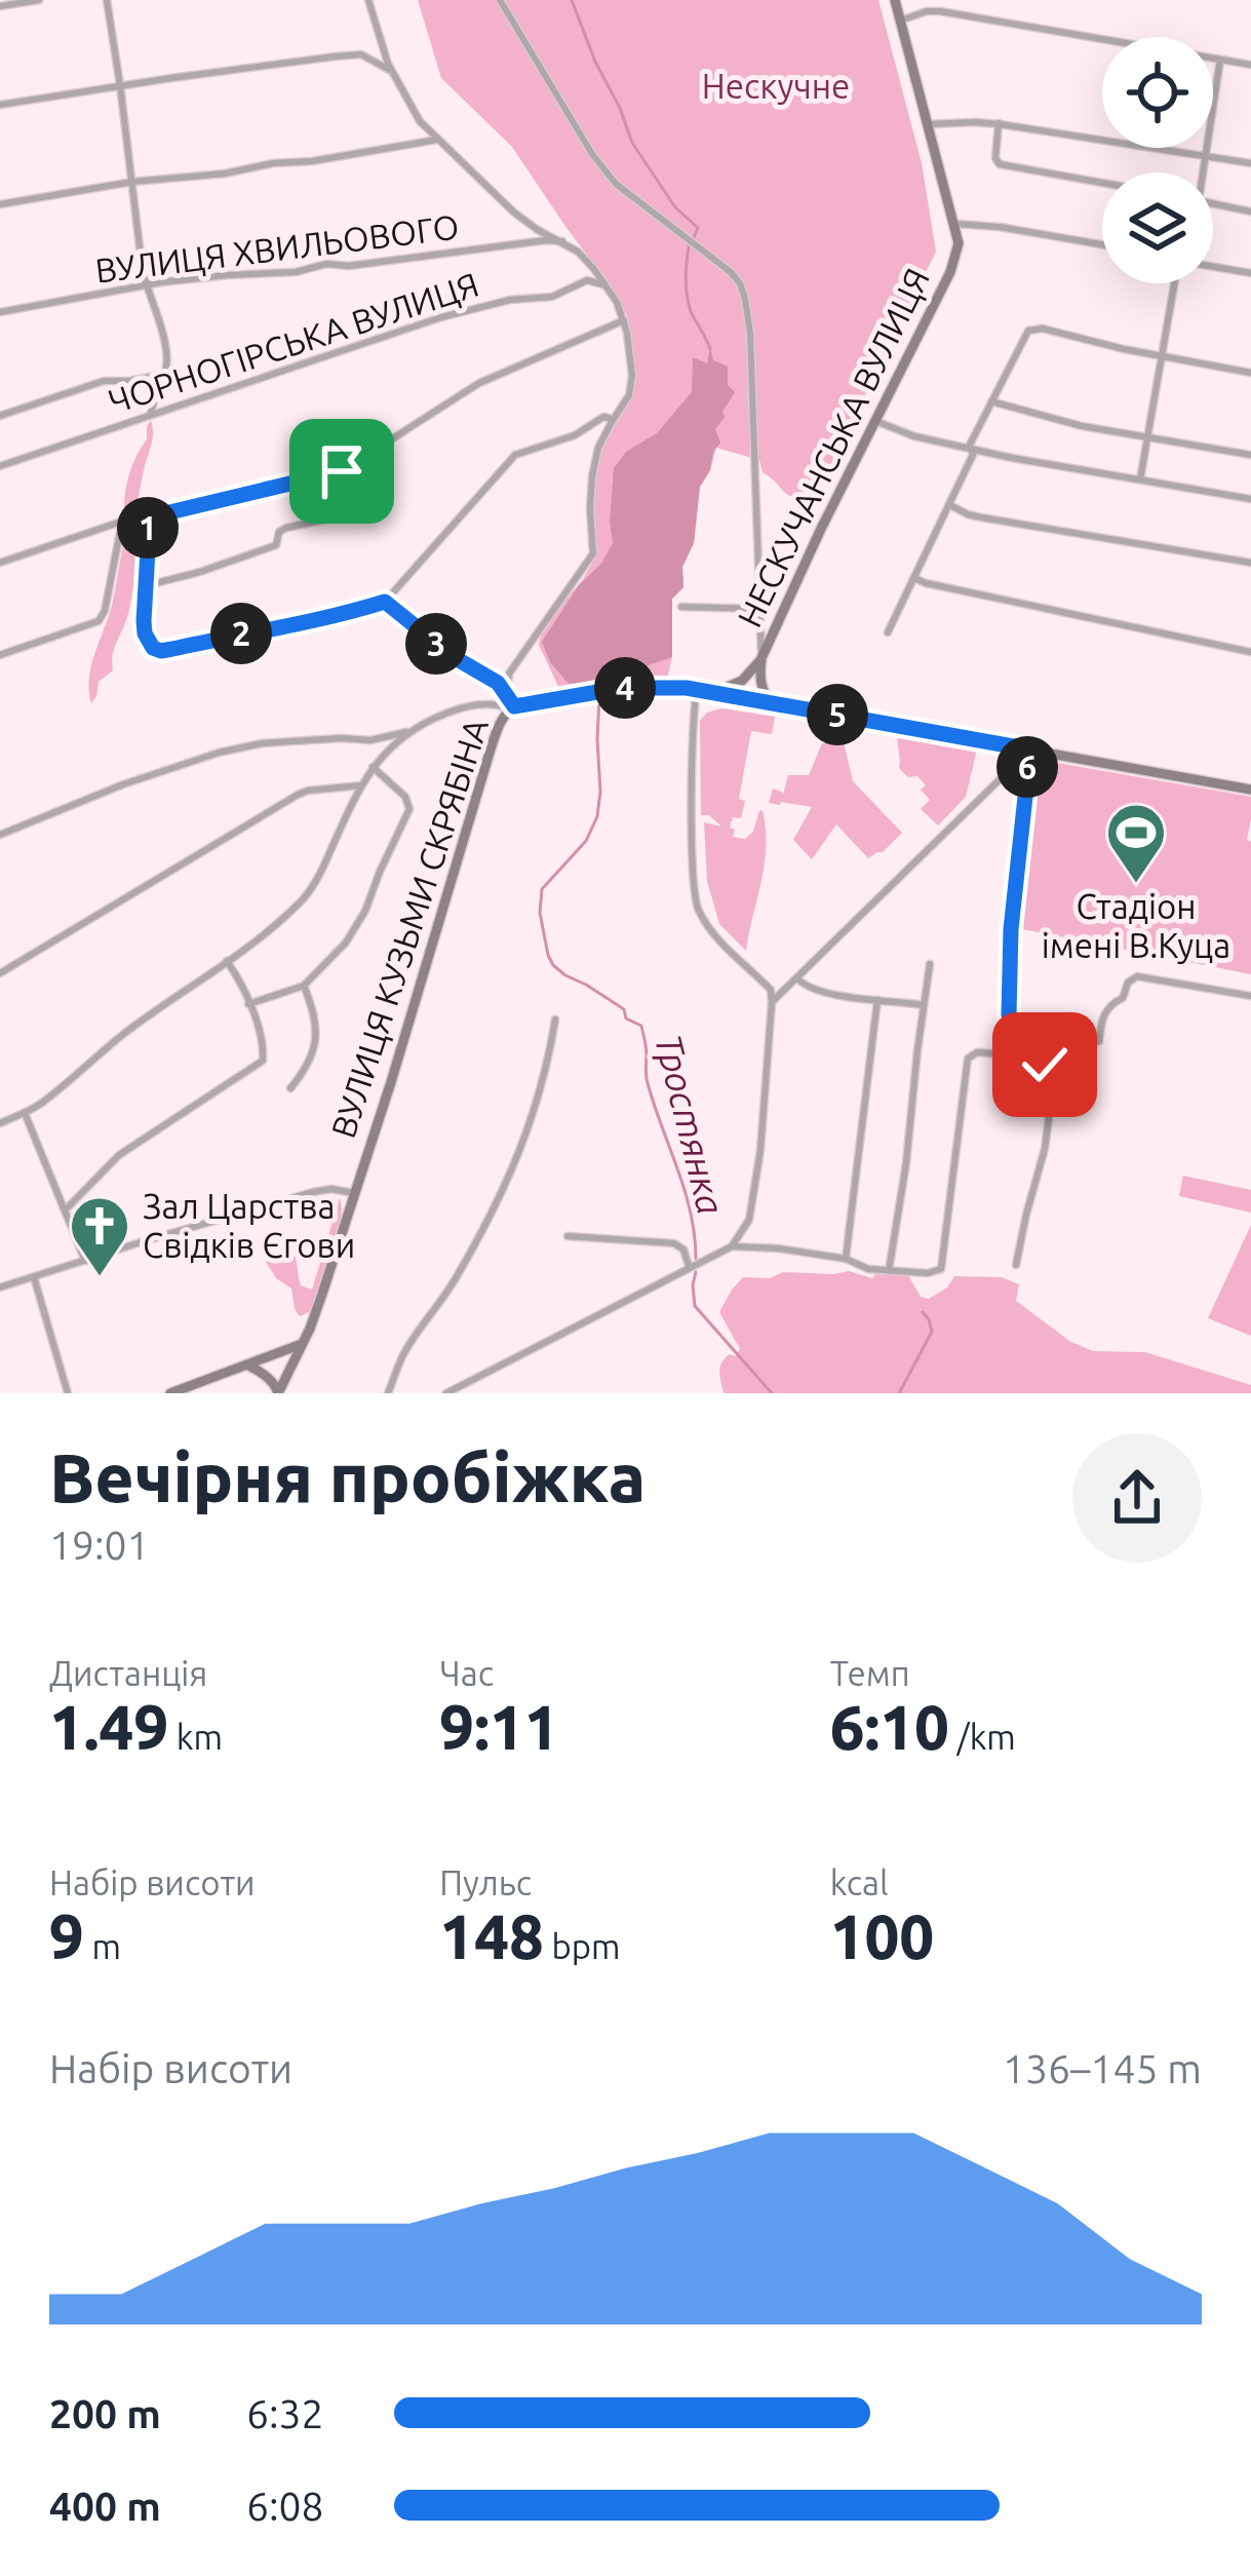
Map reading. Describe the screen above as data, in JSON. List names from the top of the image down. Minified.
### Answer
{"streets":{"main road":["НЕСКУЧАНСЬКА ВУЛИЦЯ","ВУЛИЦЯ КУЗЬМИ СКРЯБІНА"],"street":["ВУЛИЦЯ ХВИЛЬОВОГО","ЧОРНОГІРСЬКА ВУЛИЦЯ"]},"crossings":[["НЕСКУЧАНСЬКА ВУЛИЦЯ","ВУЛИЦЯ КУЗЬМИ СКРЯБІНА"]],"water":["Тростянка"],"parks":["Нескучне"],"places":{"sports":["Стадіон імені В.Куца"],"church":["Зал Царства Свідків Єгови"]},"page":{"pins":["1","2","3","4","5","6"],"heading":["Вечірня пробіжка","19:01"],"stats":[["Дистанція","1.49 km"],["Час","9:11"],["Темп","6:10 /km"],["Набір висоти","9 m"],["Пульс","148 bpm"],["kcal","100"]],"chart":["Набір висоти","136–145 m"],"list":[{"name":"200 m","note":"6:32"},{"name":"400 m","note":"6:08"}]}}
